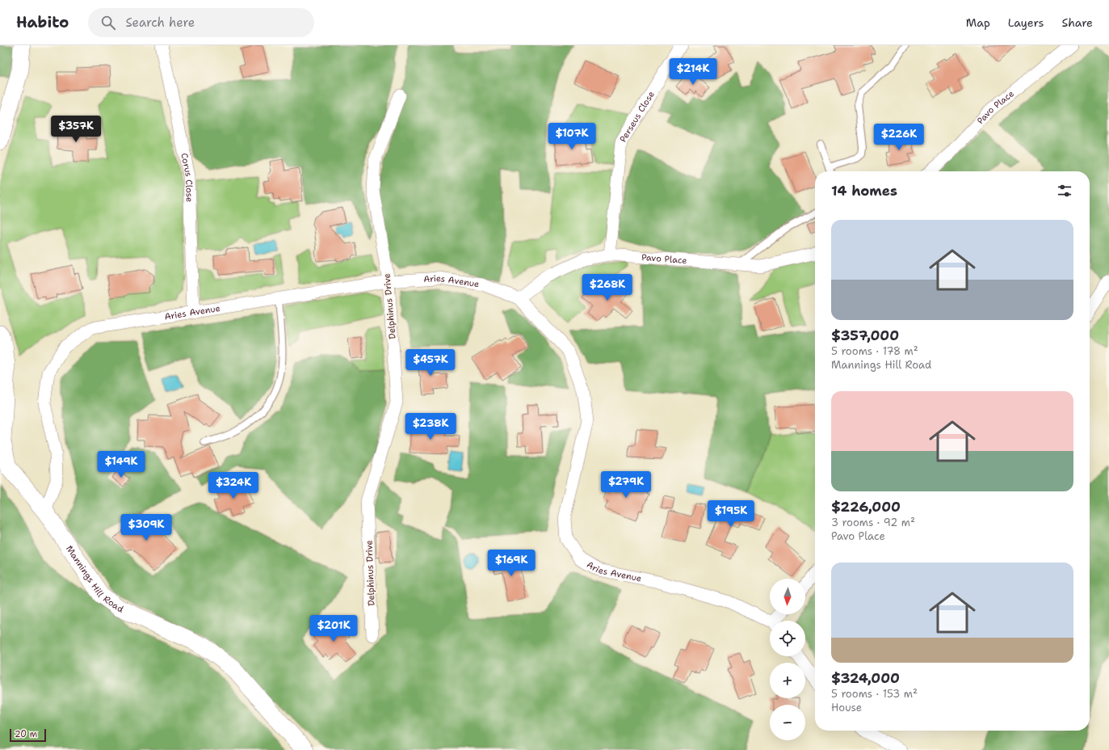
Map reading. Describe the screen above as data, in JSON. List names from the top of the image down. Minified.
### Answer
{"streets":{"main road":["Mannings Hill Road"],"street":["Pavo Place","Perseus Close","Corus Close","Aries Avenue","Delphinus Drive"]},"crossings":[["Pavo Place","Perseus Close"],["Pavo Place","Aries Avenue"],["Corus Close","Aries Avenue"],["Aries Avenue","Delphinus Drive"],["Aries Avenue","Mannings Hill Road"]],"scale_bar":"20 m","north":"bottom","page":{"header":"Habito","search":"Search here","nav":["Map","Layers","Share"],"price":["$214K","$357K","$107K","$226K","$268K","$457K","$238K","$149K","$279K","$324K","$195K","$309K","$169K","$201K"],"heading":"14 homes","list":[{"name":"$357,000","note":"5 rooms · 178 m² · Mannings Hill Road"},{"name":"$226,000","note":"3 rooms · 92 m² · Pavo Place"},{"name":"$324,000","note":"5 rooms · 153 m² · House"}],"map_buttons":["+","−"],"scale":"20 m"}}
